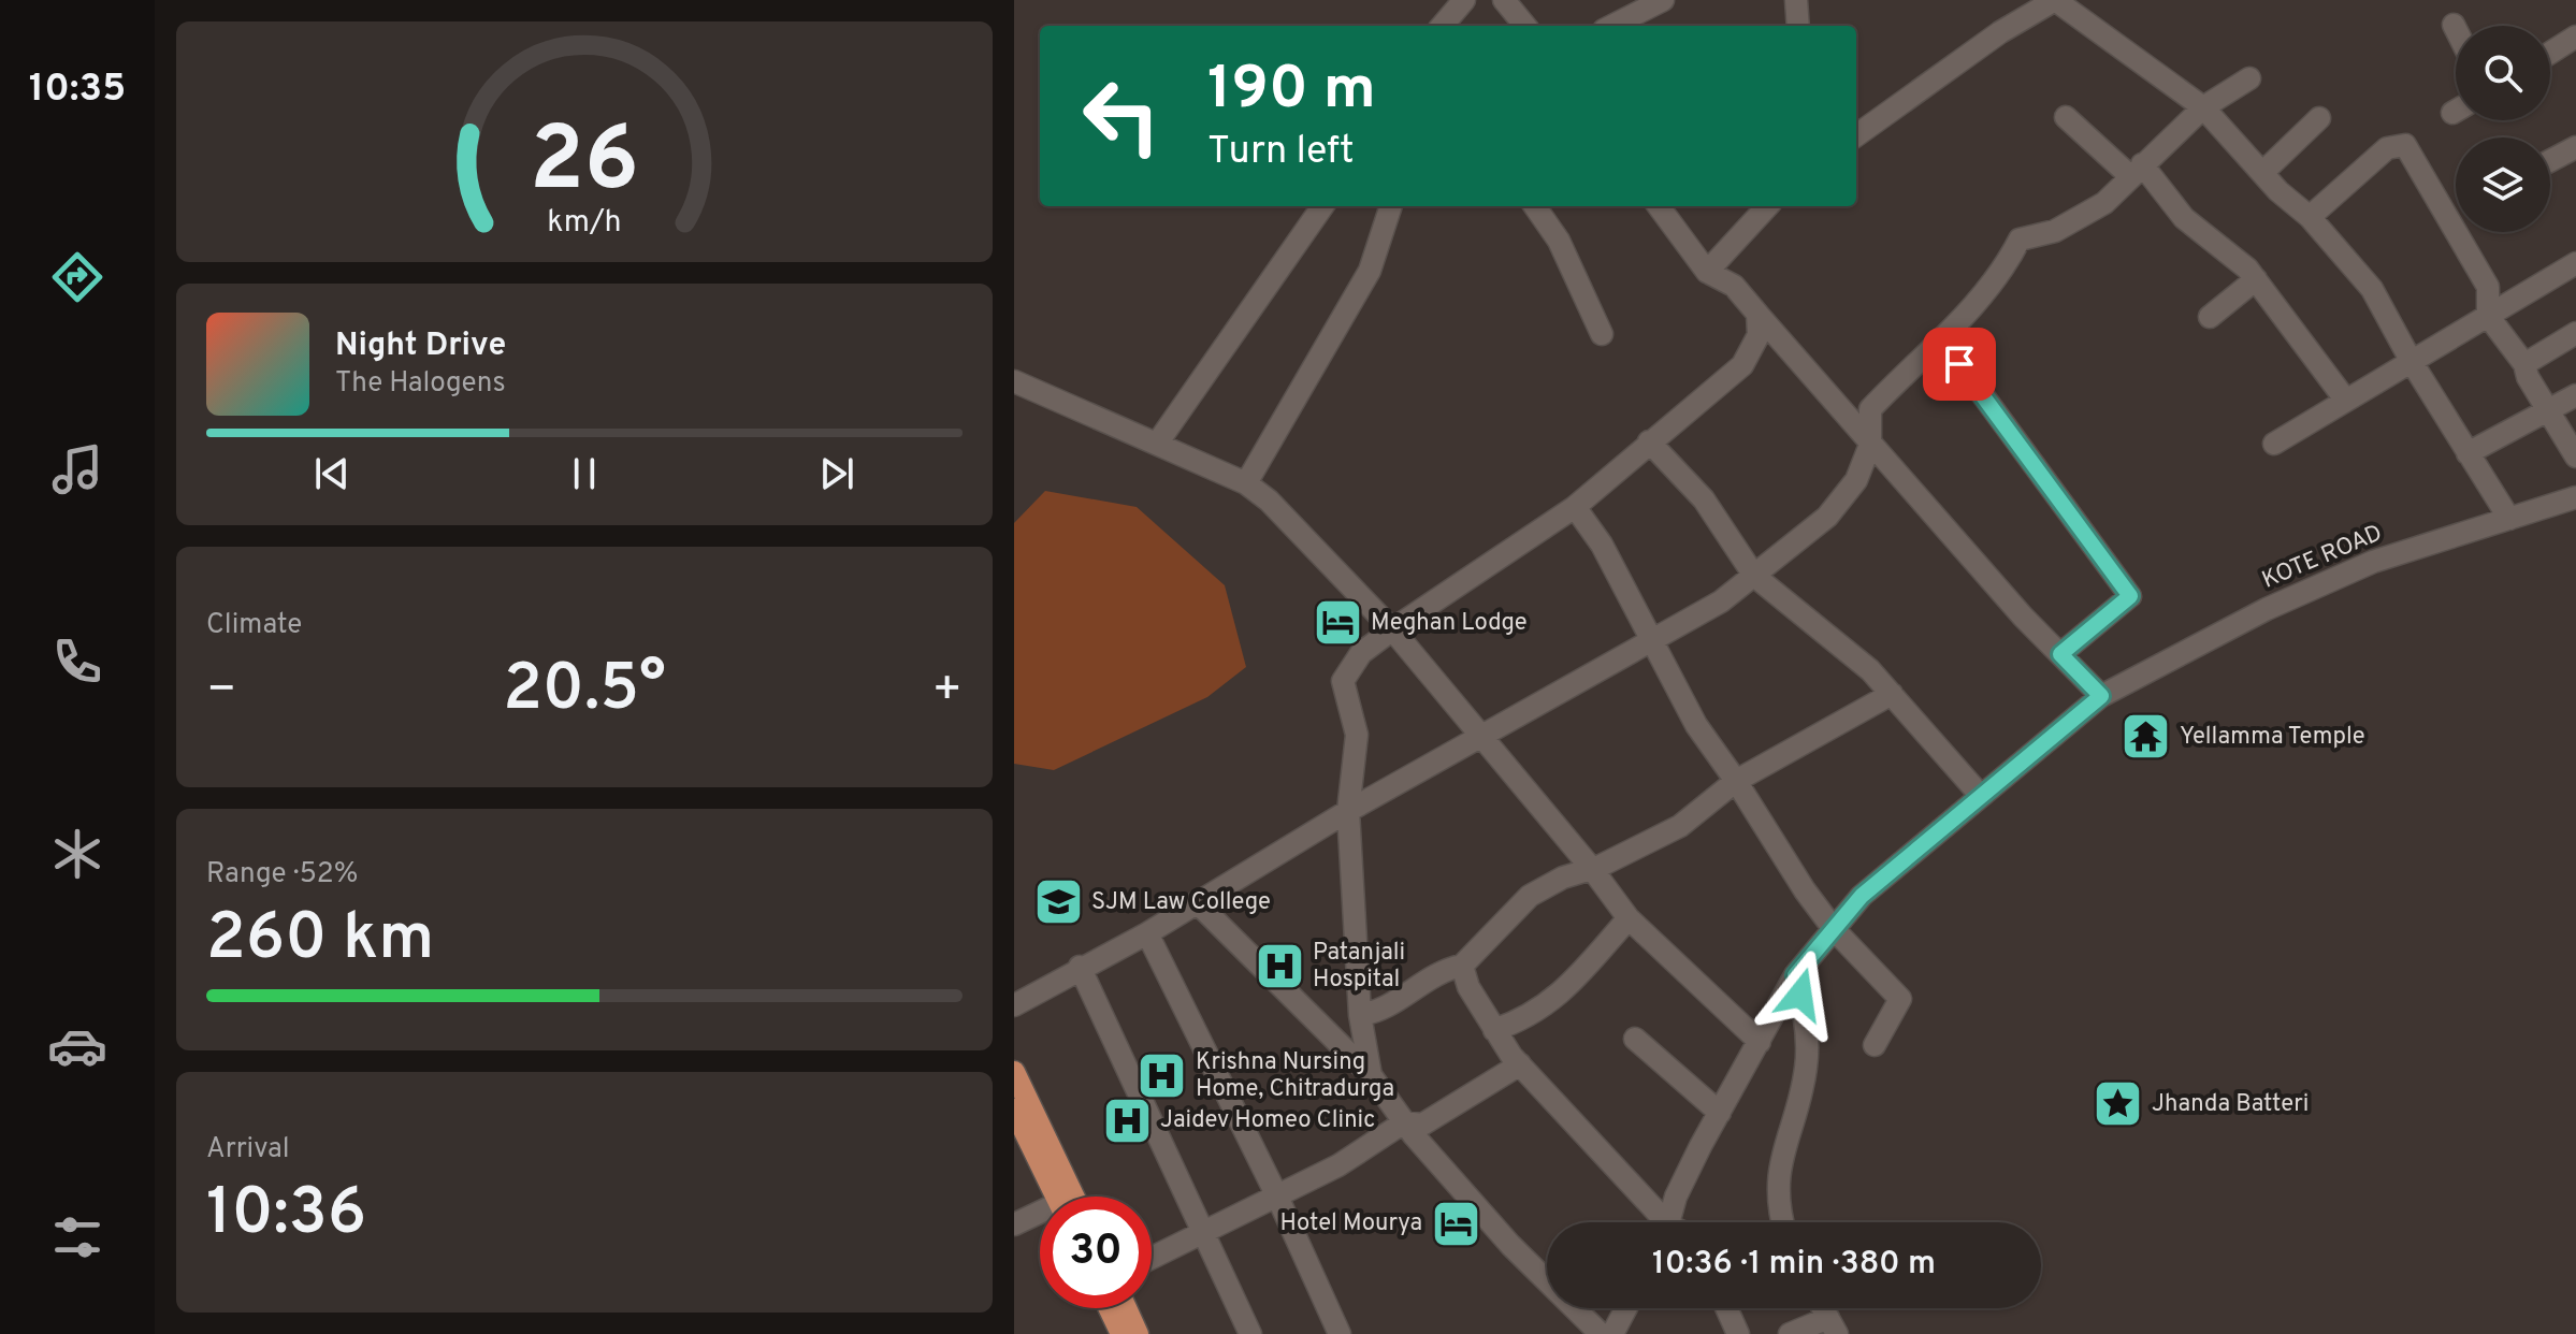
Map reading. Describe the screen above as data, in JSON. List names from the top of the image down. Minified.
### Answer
{"streets":{"street":["KOTE ROAD"]},"places":{"hotel":["Meghan Lodge","Hotel Mourya"],"temple":["Yellamma Temple"],"school or university":["SJM Law College"],"hospital":["Patanjali Hospital","Krishna Nursing Home, Chitradurga","Jaidev Homeo Clinic"],"place":["Jhanda Batteri"]},"page":{"tabs":"10:35","turn":["190 m","Turn left"],"song":["Night Drive","The Halogens"],"tile":["Climate",["Range · 52%","260 km"],["Arrival","10:36"]],"heat":["−","20.5°","+"],"limit":"30","trip":"10:36 · 1 min · 380 m","gauge":["26","km/h"]}}
